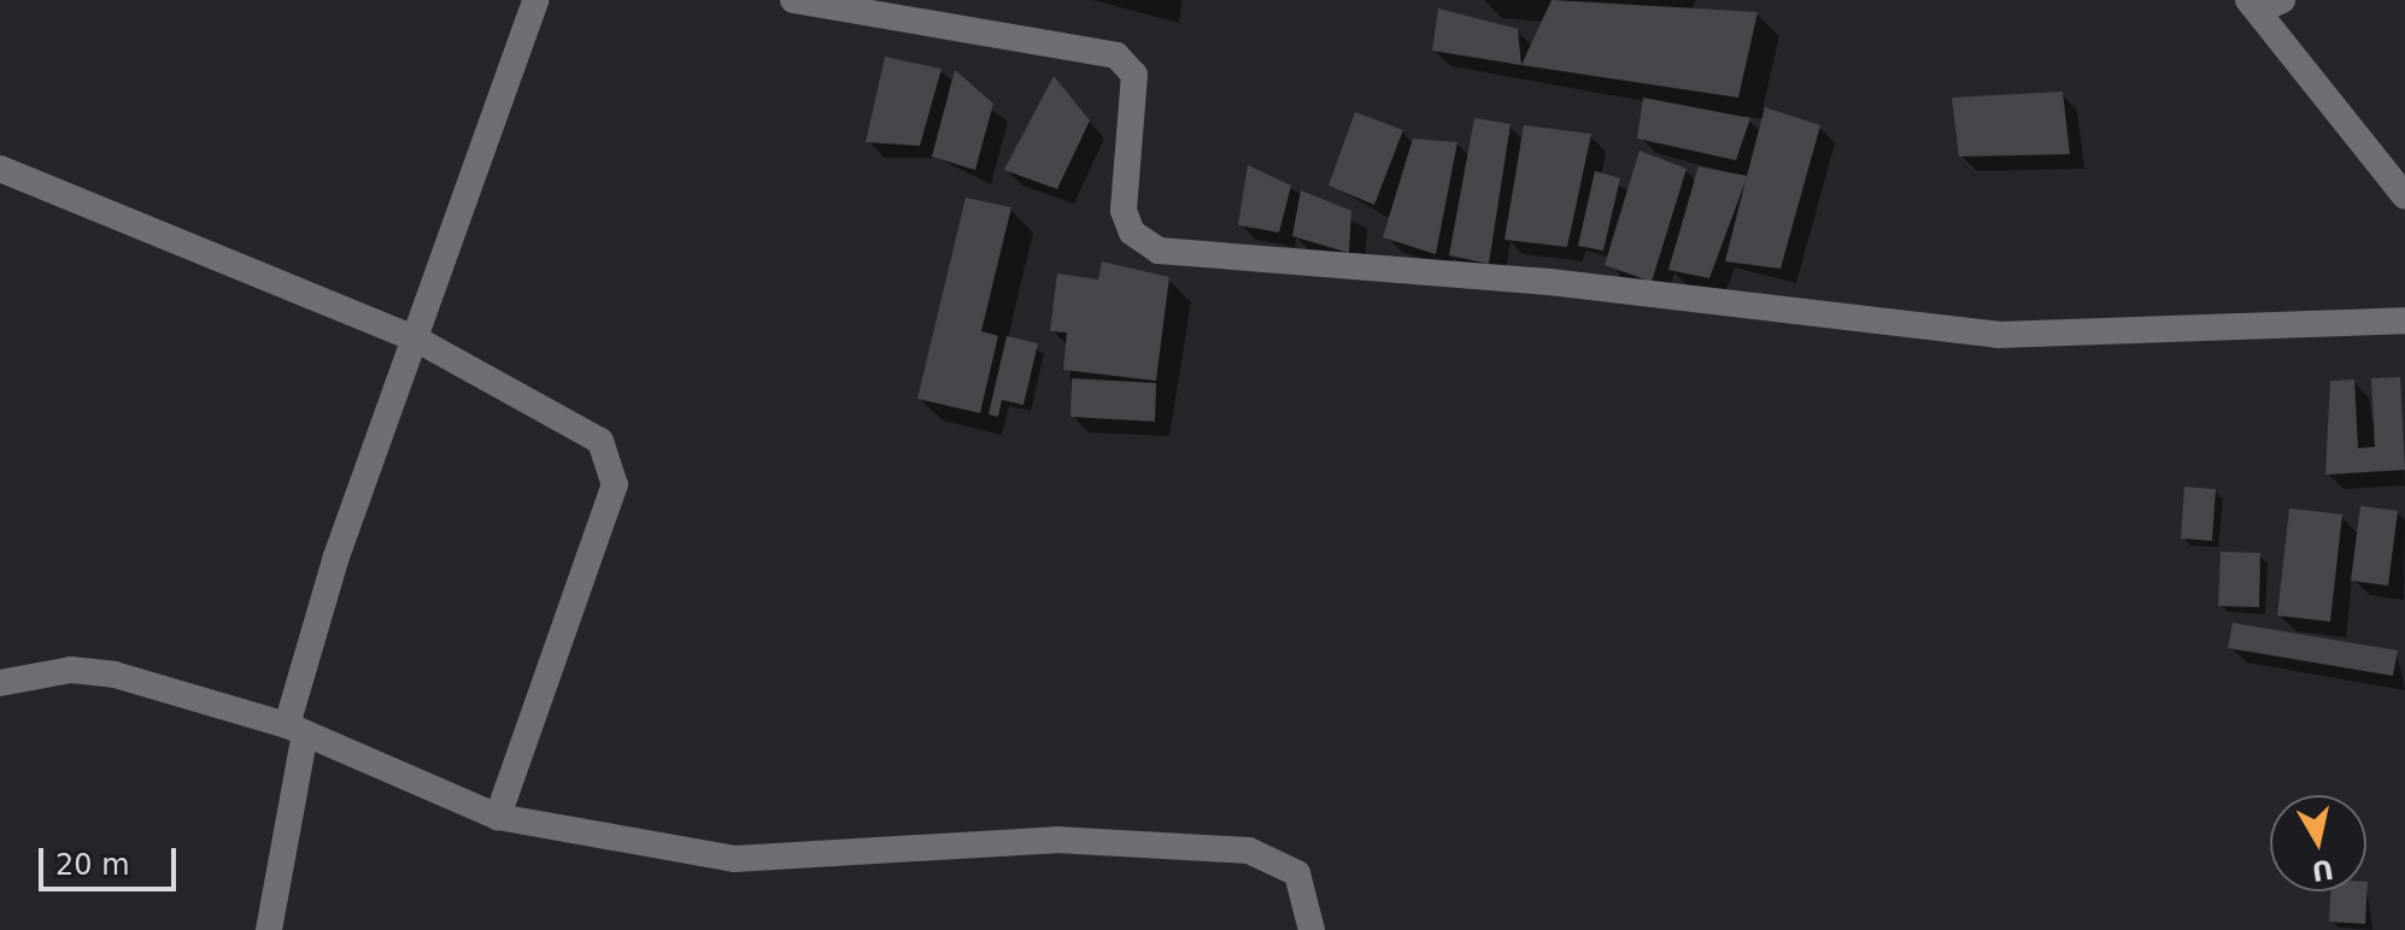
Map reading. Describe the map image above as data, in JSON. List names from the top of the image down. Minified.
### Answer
{"scale_bar":"20 m","north":"bottom"}
